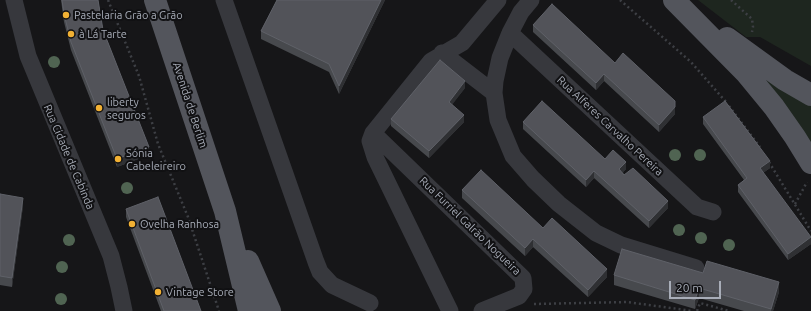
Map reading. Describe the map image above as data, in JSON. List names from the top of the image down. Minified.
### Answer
{"streets":{"main road":["Avenida de Berlim"],"street":["Rua Alferes Carvalho Pereira","Rua Cidade de Cabinda","Rua Furriel Galrão Nogueira"]},"places":["Pastelaria Grão a Grão","à Lá Tarte","liberty seguros","Sónia Cabeleireiro","Ovelha Ranhosa","Vintage Store"],"scale_bar":"20 m"}
